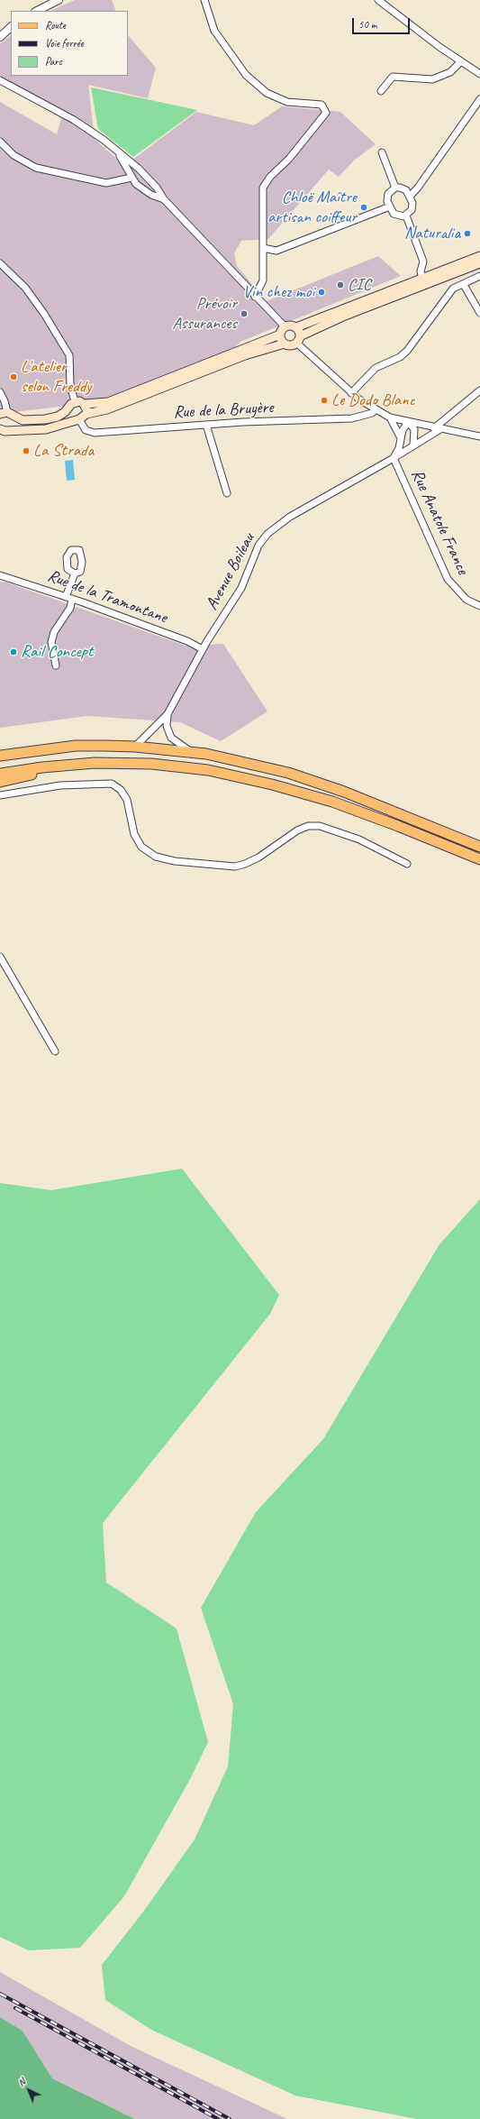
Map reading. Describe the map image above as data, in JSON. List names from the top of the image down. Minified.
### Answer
{"streets":{"street":["Rue de la Bruyère","Rue Anatole France","Avenue Boileau","Rue de la Tramontane"]},"crossings":[["Rue Anatole France","Avenue Boileau"],["Avenue Boileau","Rue de la Tramontane"]],"places":["Chloë Maître artisan coiffeur","Naturalia","CIC","Vin chez moi","Prévoir Assurances","L'atelier selon Freddy","Le Dodo Blanc","La Strada","Rail Concept"],"legend":["Route","Voie ferrée","Parc"],"scale_bar":"50 m","north":"top left"}
